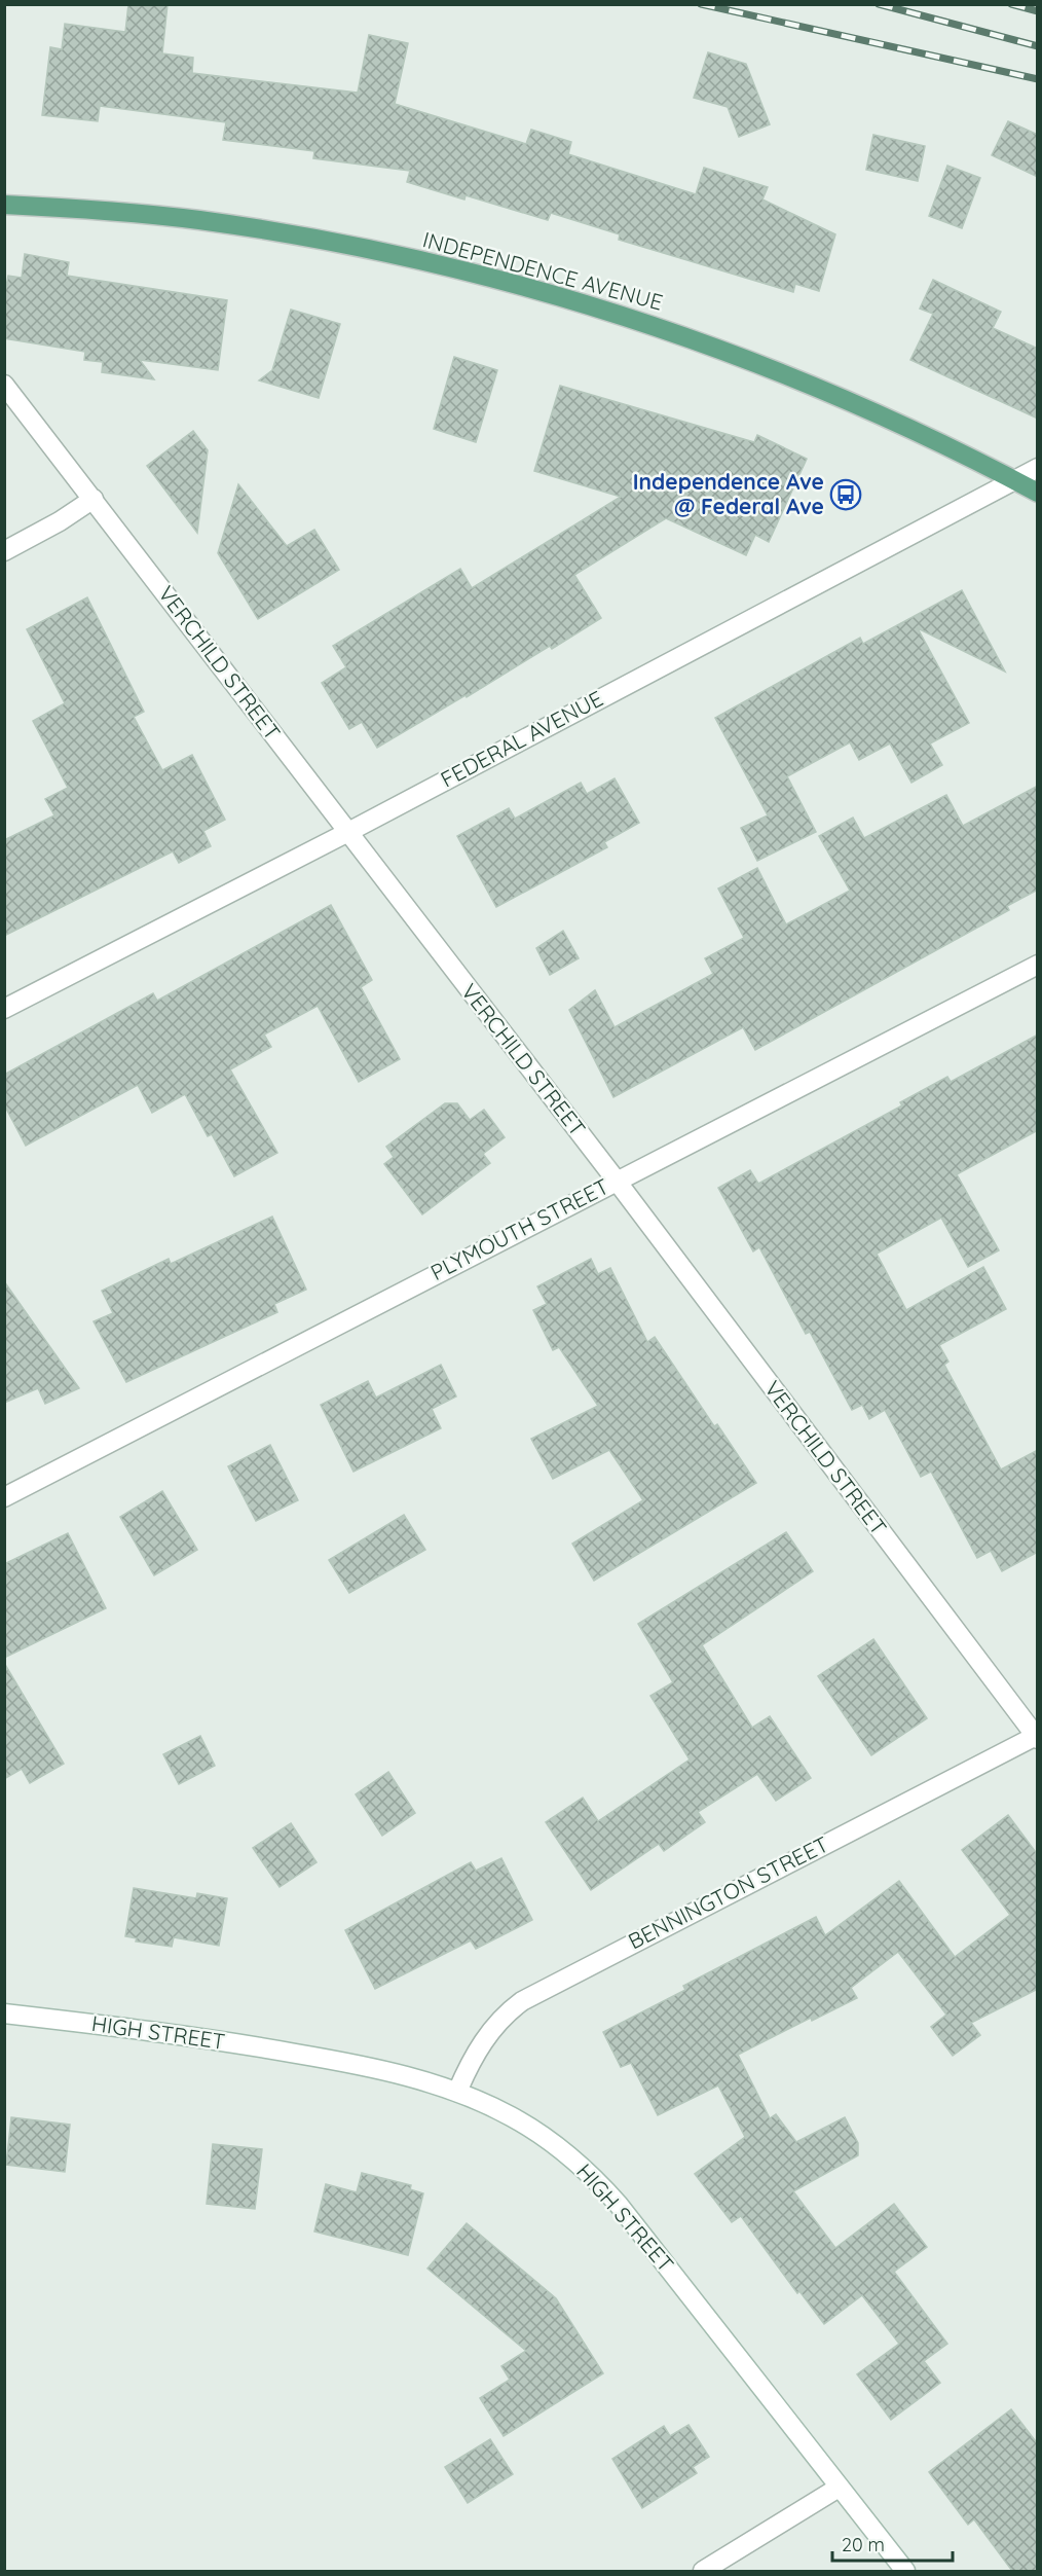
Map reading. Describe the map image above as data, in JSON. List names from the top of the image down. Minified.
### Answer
{"streets":{"main road":["INDEPENDENCE AVENUE"],"street":["VERCHILD STREET","FEDERAL AVENUE","PLYMOUTH STREET","BENNINGTON STREET","HIGH STREET"]},"crossings":[["INDEPENDENCE AVENUE","FEDERAL AVENUE"],["VERCHILD STREET","FEDERAL AVENUE"],["VERCHILD STREET","PLYMOUTH STREET"],["VERCHILD STREET","BENNINGTON STREET"],["BENNINGTON STREET","HIGH STREET"]],"places":{"bus stop":["Independence Ave @ Federal Ave"]},"scale_bar":"20 m"}
